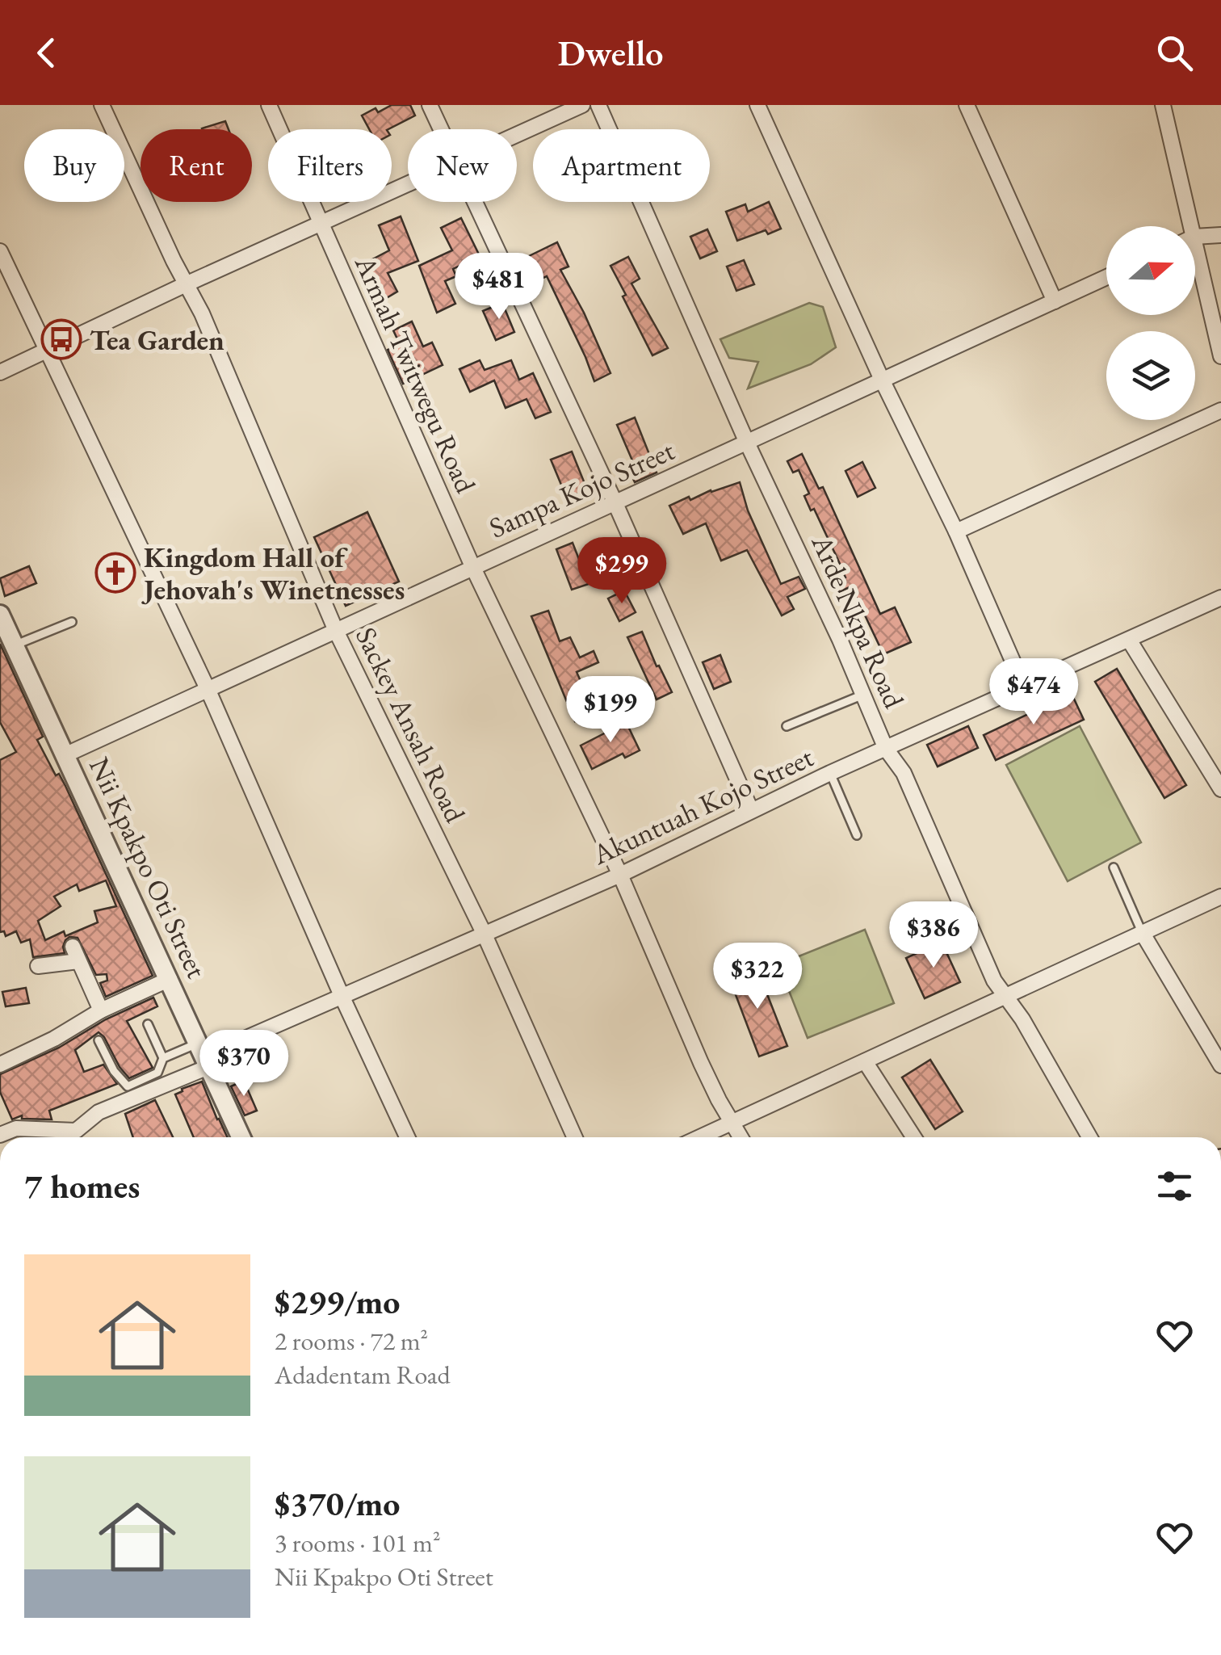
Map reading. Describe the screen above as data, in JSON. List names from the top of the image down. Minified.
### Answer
{"streets":{"street":["Armah Twitwegu Road","Sampa Kojo Street","Arde Nkpa Road","Sackey Ansah Road","Akuntuah Kojo Street","Nii Kpakpo Oti Street"]},"crossings":[["Armah Twitwegu Road","Sampa Kojo Street"],["Armah Twitwegu Road","Akuntuah Kojo Street"],["Sampa Kojo Street","Arde Nkpa Road"],["Sampa Kojo Street","Sackey Ansah Road"],["Sampa Kojo Street","Nii Kpakpo Oti Street"],["Arde Nkpa Road","Akuntuah Kojo Street"],["Sackey Ansah Road","Akuntuah Kojo Street"],["Akuntuah Kojo Street","Nii Kpakpo Oti Street"]],"places":{"bus stop":["Tea Garden"],"church":["Kingdom Hall of Jehovah's Winetnesses"]},"north":"right","page":{"header":"Dwello","chip":["Buy","Rent","Filters","New","Apartment"],"price":["$481","$299","$474","$199","$386","$322","$370"],"heading":"7 homes","list":[{"name":"$299/mo","note":"2 rooms · 72 m² · Adadentam Road"},{"name":"$370/mo","note":"3 rooms · 101 m² · Nii Kpakpo Oti Street"}]}}
